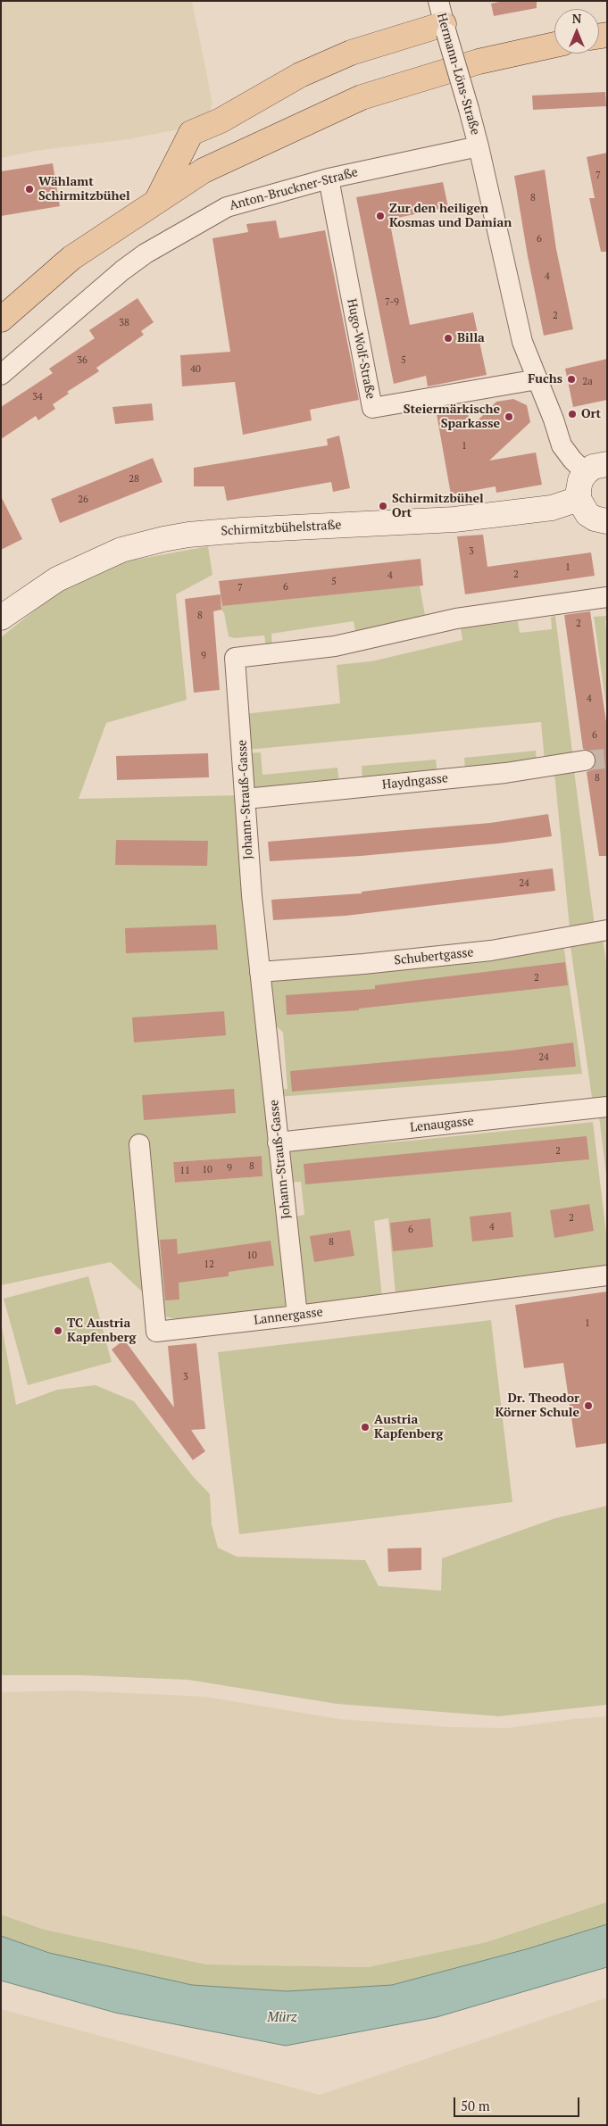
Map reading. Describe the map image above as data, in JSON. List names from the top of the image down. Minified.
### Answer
{"streets":{"main road":["Schirmitzbühelstraße"],"street":["Hermann-Löns-Straße","Anton-Bruckner-Straße","Hugo-Wolf-Straße","Haydngasse","Johann-Strauß-Gasse","Schubertgasse","Lenaugasse","Lannergasse"]},"crossings":[["Hermann-Löns-Straße","Anton-Bruckner-Straße"],["Anton-Bruckner-Straße","Hugo-Wolf-Straße"],["Haydngasse","Johann-Strauß-Gasse"],["Johann-Strauß-Gasse","Schubertgasse"],["Johann-Strauß-Gasse","Lenaugasse"],["Johann-Strauß-Gasse","Lannergasse"]],"water":["Mürz"],"places":["Wählamt Schirmitzbühel","Zur den heiligen Kosmas und Damian","Billa","Fuchs","Ort","Steiermärkische Sparkasse","Schirmitzbühel Ort","TC Austria Kapfenberg","Dr. Theodor Körner Schule","Austria Kapfenberg"],"house_numbers":["7","8","6","4","7-9","2","38","36","5","40","2a","34","1","28","26","3","1","2","4","5","6","7","8","2","9","4","6","8","24","2","24","2","8","9","10","11","2","4","6","8","10","12","1","3"],"scale_bar":"50 m","north":"top"}
